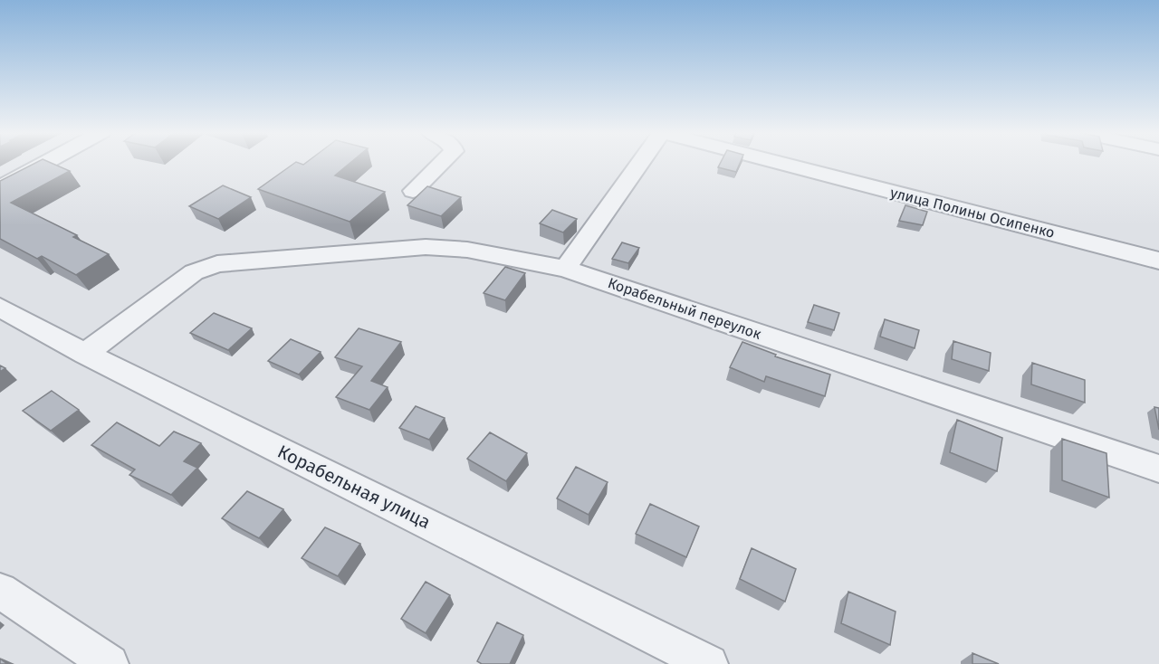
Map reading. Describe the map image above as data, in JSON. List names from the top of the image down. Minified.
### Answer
{"streets":{"street":["улица Полины Осипенко","Корабельный переулок","Корабельная улица"]},"crossings":[["Корабельный переулок","Корабельная улица"]]}
